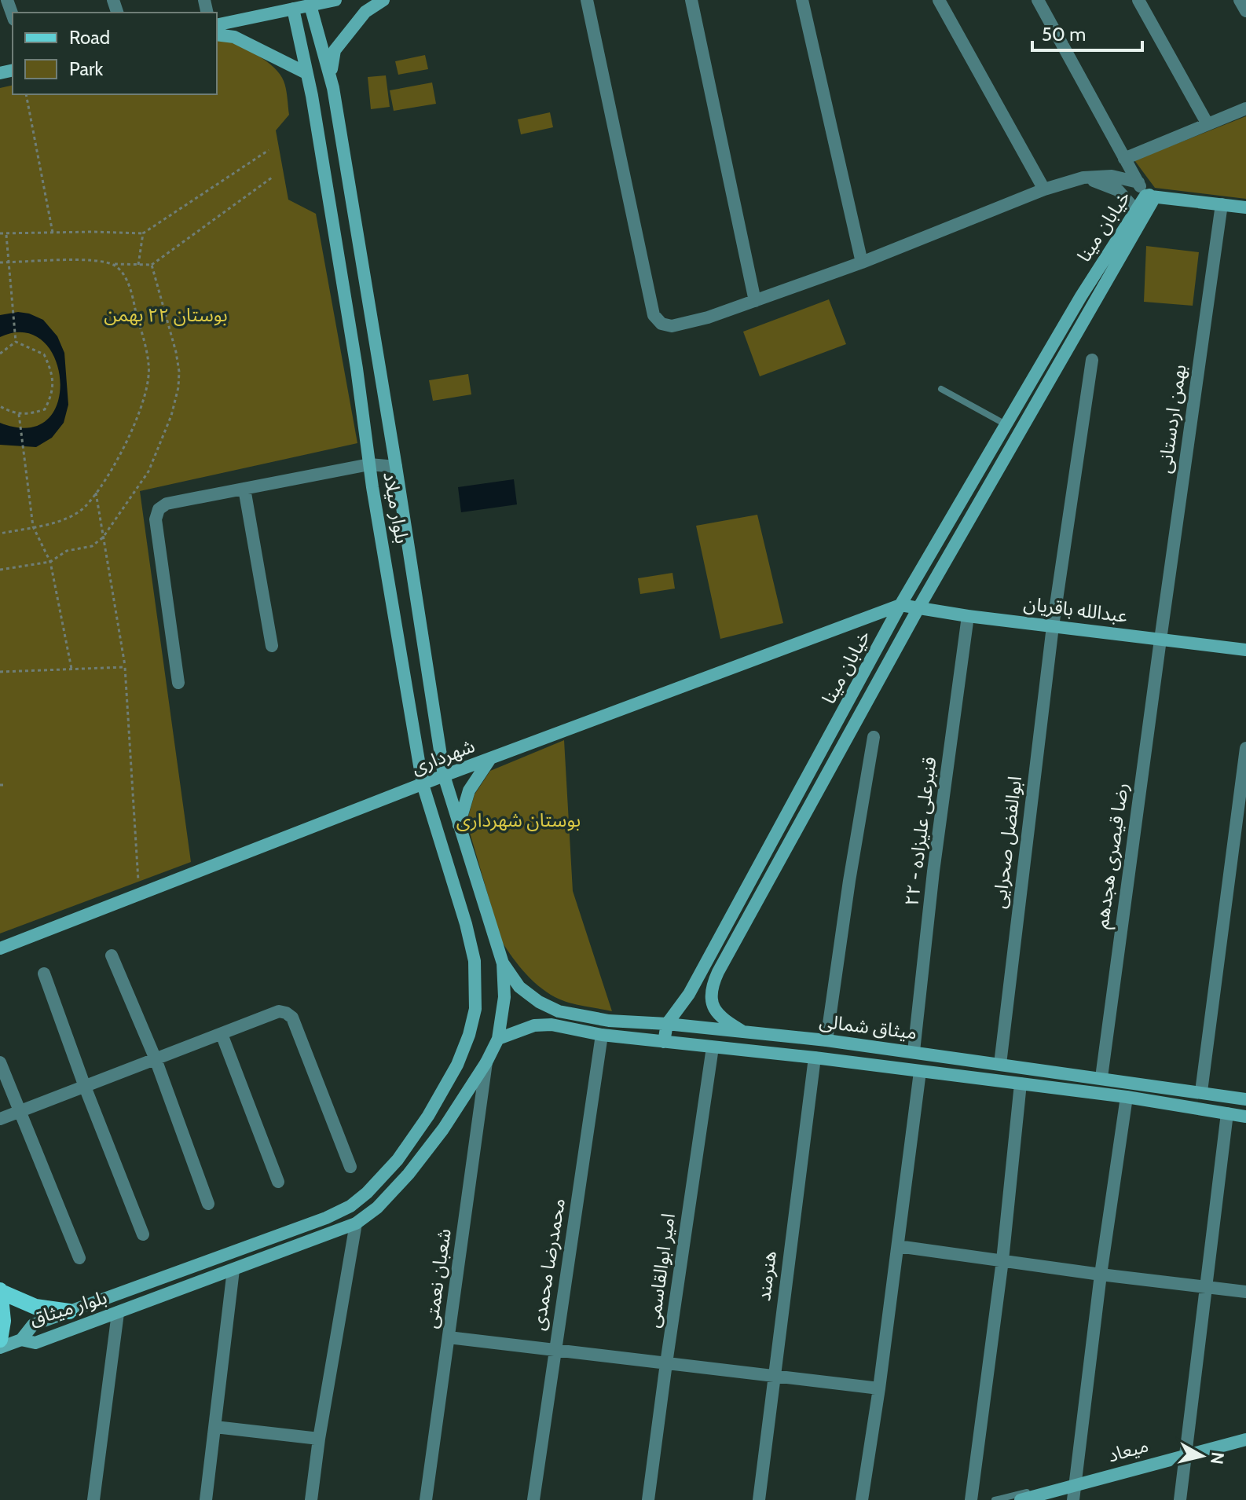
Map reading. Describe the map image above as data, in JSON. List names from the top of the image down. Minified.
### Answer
{"streets":{"main road":["خیابان مینا","بلوار میلاد","عبدالله باقریان","شهرداری","میثاق شمالی","بلوار میثاق","میعاد"],"street":["بهمن اردستانی","قنبرعلی علیزاده - ۲۲","ابوالفضل صحرایی","رضا قیصری هجدهم","محمدرضا محمدی","امیر ابوالقاسمی","هنرمند","شعبان نعمتی"]},"crossings":[["خیابان مینا","عبدالله باقریان"],["خیابان مینا","شهرداری"],["خیابان مینا","میثاق شمالی"],["بهمن اردستانی","عبدالله باقریان"],["بهمن اردستانی","رضا قیصری هجدهم"],["بلوار میلاد","شهرداری"],["بلوار میلاد","میثاق شمالی"],["بلوار میلاد","بلوار میثاق"],["عبدالله باقریان","شهرداری"],["عبدالله باقریان","قنبرعلی علیزاده - ۲۲"],["عبدالله باقریان","ابوالفضل صحرایی"],["عبدالله باقریان","رضا قیصری هجدهم"],["قنبرعلی علیزاده - ۲۲","میثاق شمالی"],["ابوالفضل صحرایی","میثاق شمالی"],["رضا قیصری هجدهم","میثاق شمالی"],["میثاق شمالی","محمدرضا محمدی"],["میثاق شمالی","امیر ابوالقاسمی"],["میثاق شمالی","هنرمند"],["میثاق شمالی","بلوار میثاق"],["شعبان نعمتی","بلوار میثاق"]],"parks":["بوستان ۲۲ بهمن","بوستان شهرداری"],"legend":["Road","Park"],"scale_bar":"50 m","north":"right"}
